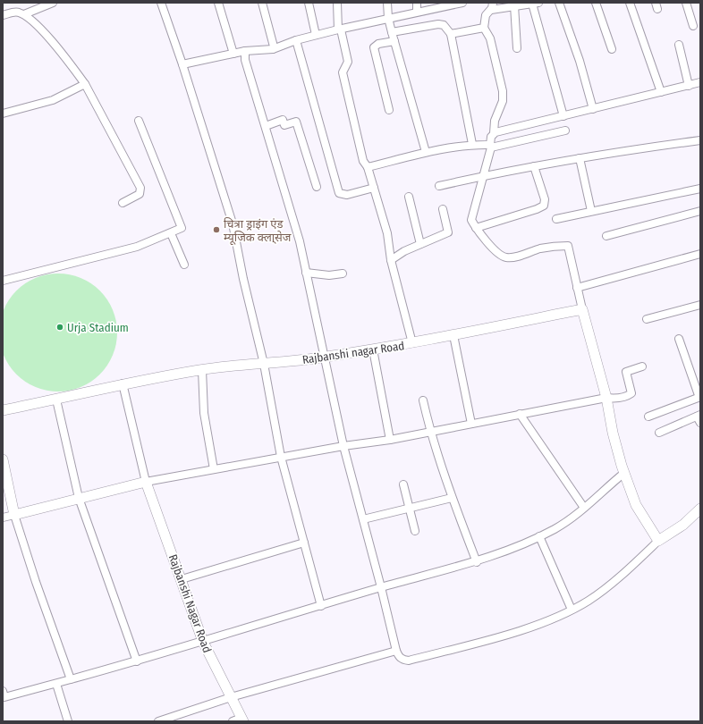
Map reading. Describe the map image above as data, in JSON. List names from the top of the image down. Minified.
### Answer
{"streets":{"street":["Rajbanshi nagar Road","Rajbanshi Nagar Road"]},"places":["चित्रा ड्राइंग एंड म्यूजिक क्ला्सेज","Urja Stadium"]}
